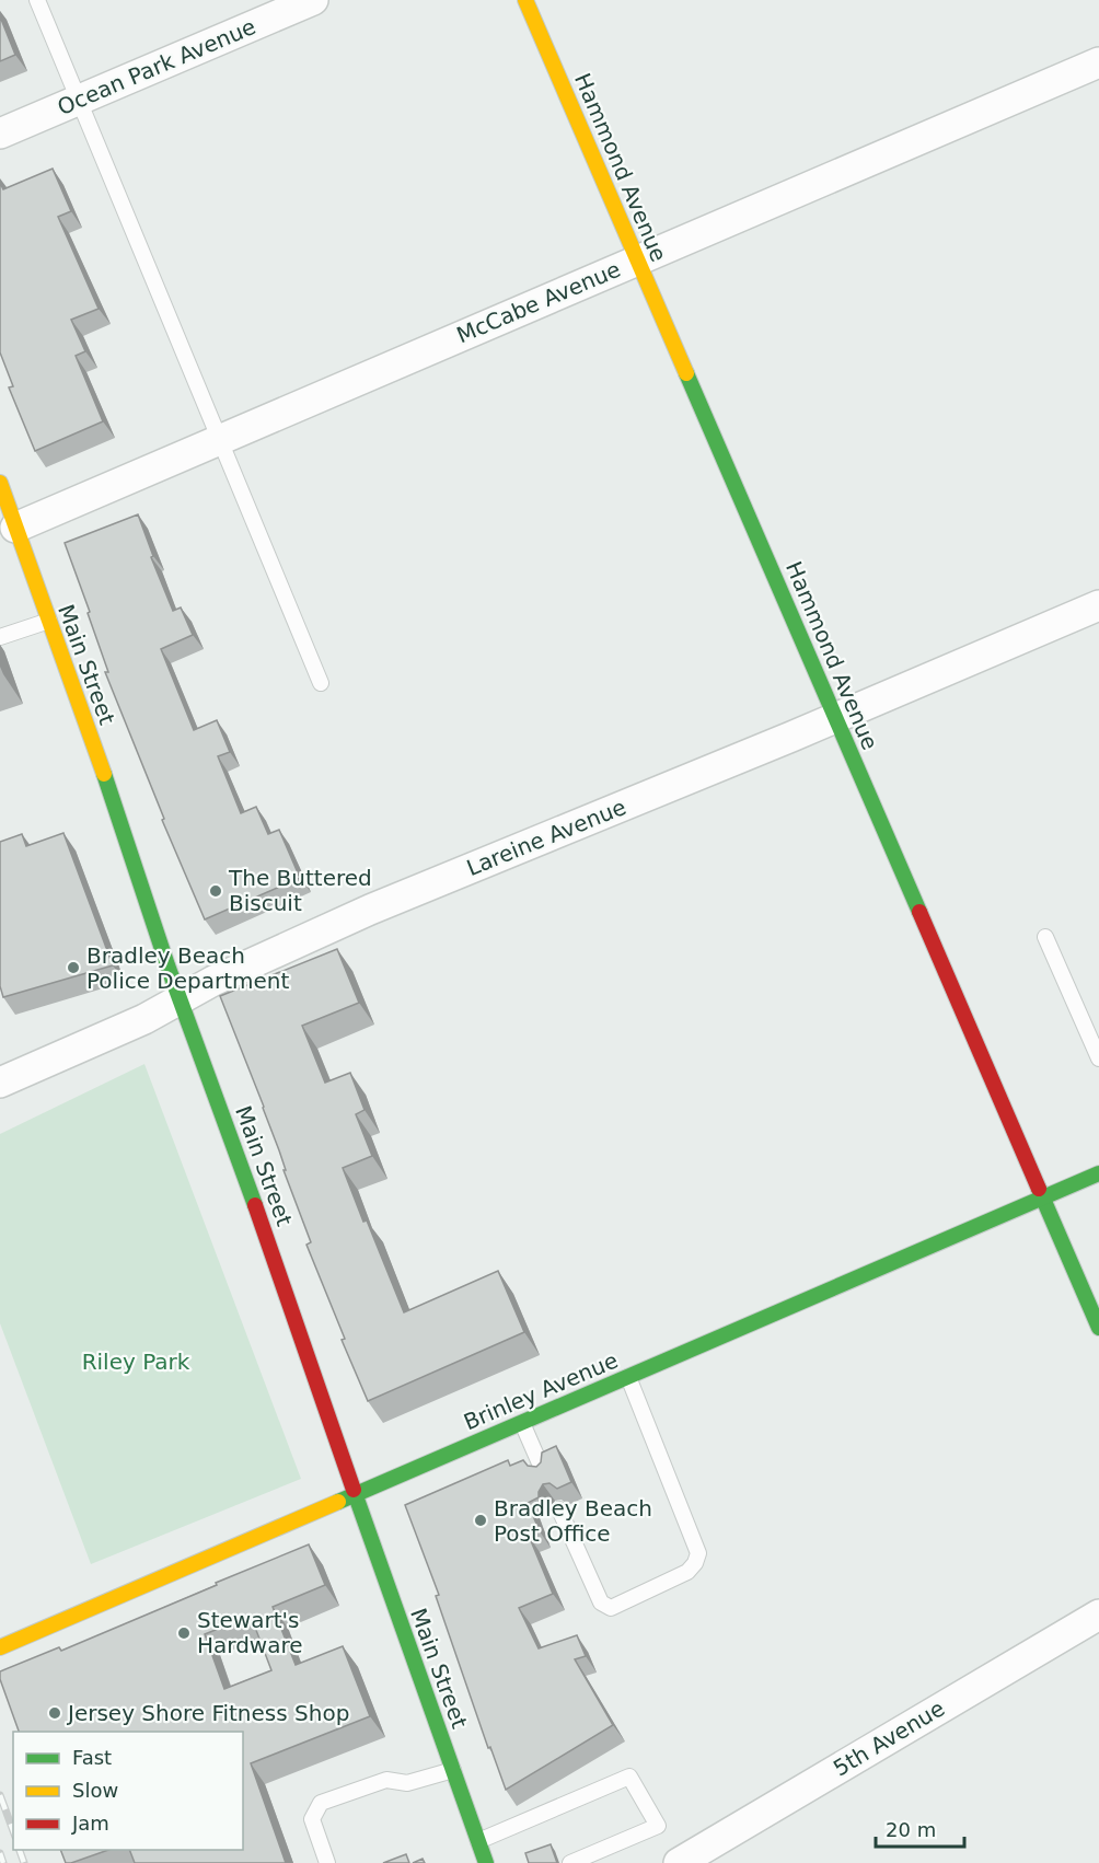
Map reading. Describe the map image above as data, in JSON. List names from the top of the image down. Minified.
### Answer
{"streets":{"street":["Ocean Park Avenue","Hammond Avenue","McCabe Avenue","Main Street","Lareine Avenue","Brinley Avenue","5th Avenue"]},"crossings":[["Hammond Avenue","McCabe Avenue"],["Hammond Avenue","Lareine Avenue"],["Hammond Avenue","Brinley Avenue"],["McCabe Avenue","Main Street"],["Main Street","Lareine Avenue"],["Main Street","Brinley Avenue"]],"parks":["Riley Park"],"places":["The Buttered Biscuit","Bradley Beach Police Department","Bradley Beach Post Office","Stewart's Hardware","Jersey Shore Fitness Shop"],"legend":["Fast","Slow","Jam"],"scale_bar":"20 m"}
